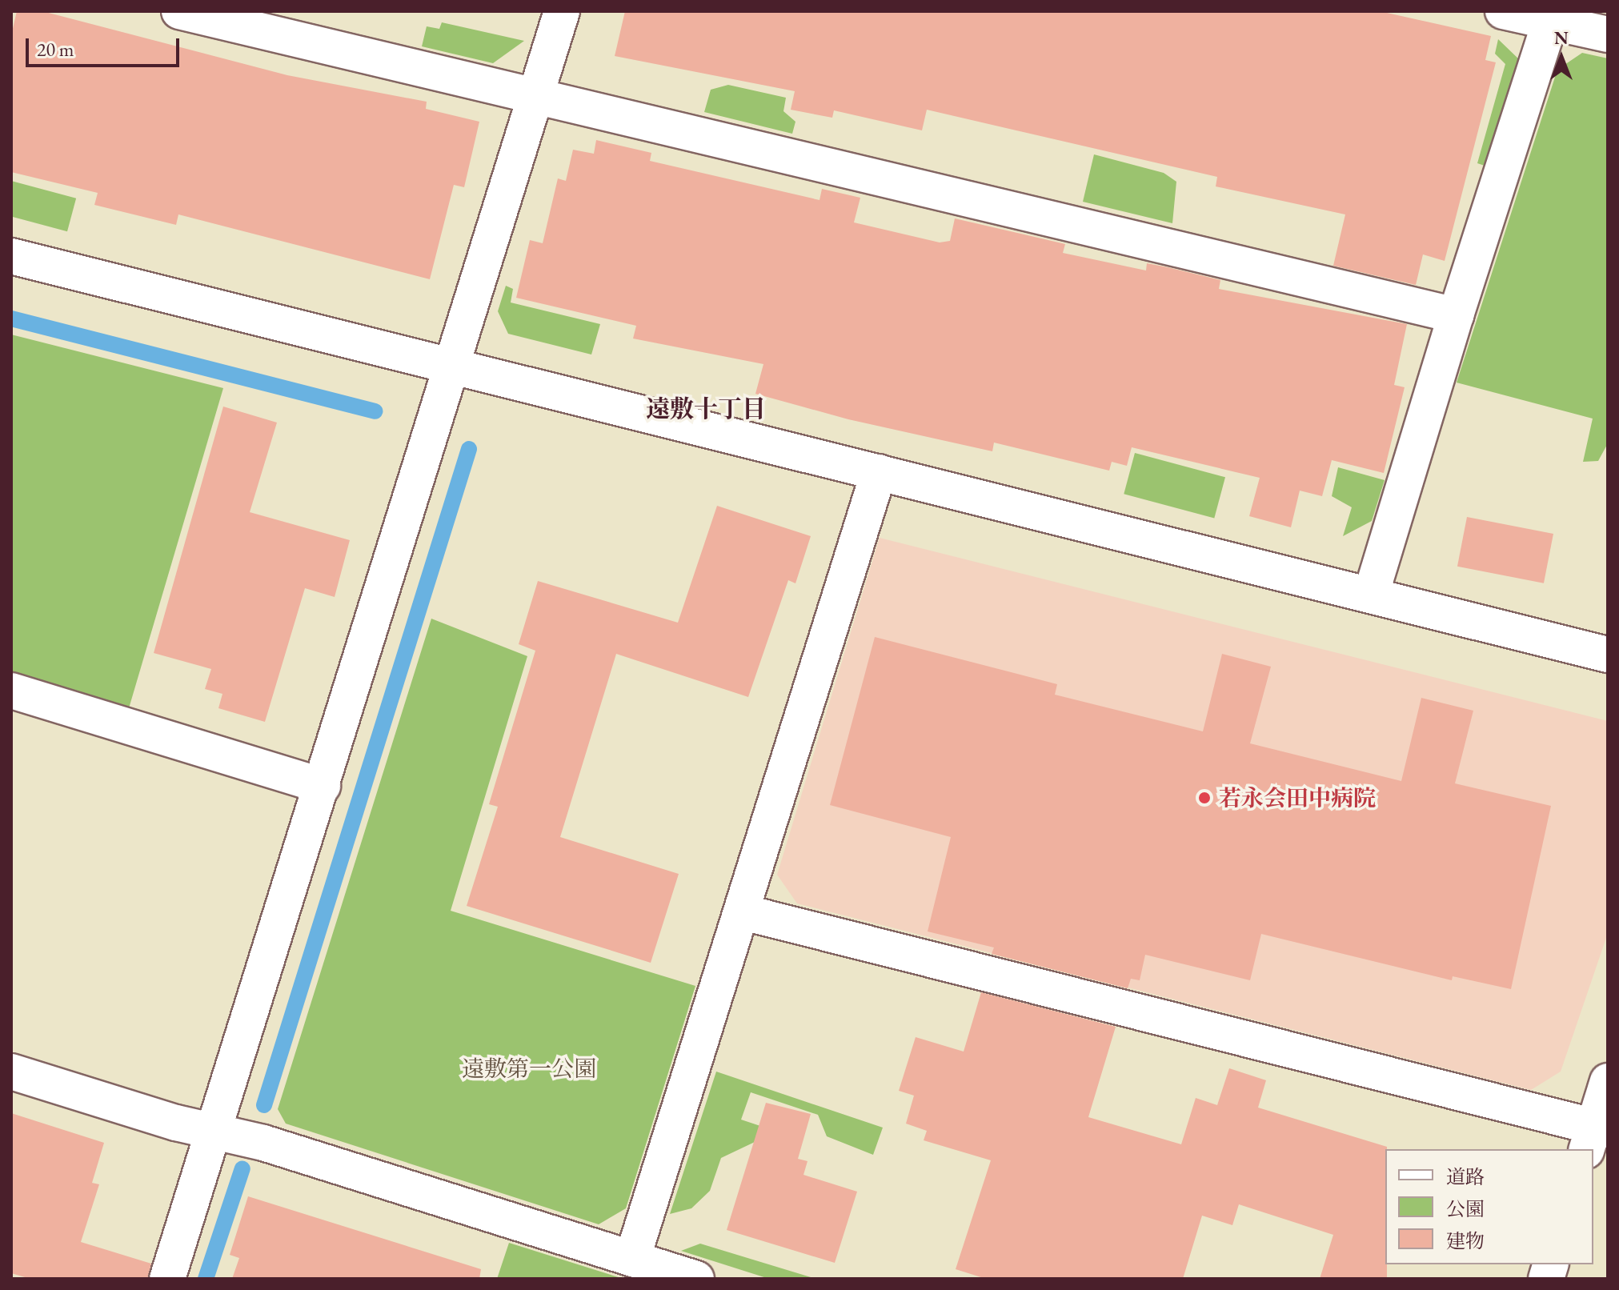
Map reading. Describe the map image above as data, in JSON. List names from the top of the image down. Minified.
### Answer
{"districts":["遠敷十丁目"],"parks":["遠敷第一公園"],"places":["若永会田中病院"],"legend":["道路","公園","建物"],"scale_bar":"20 m","north":"top"}
